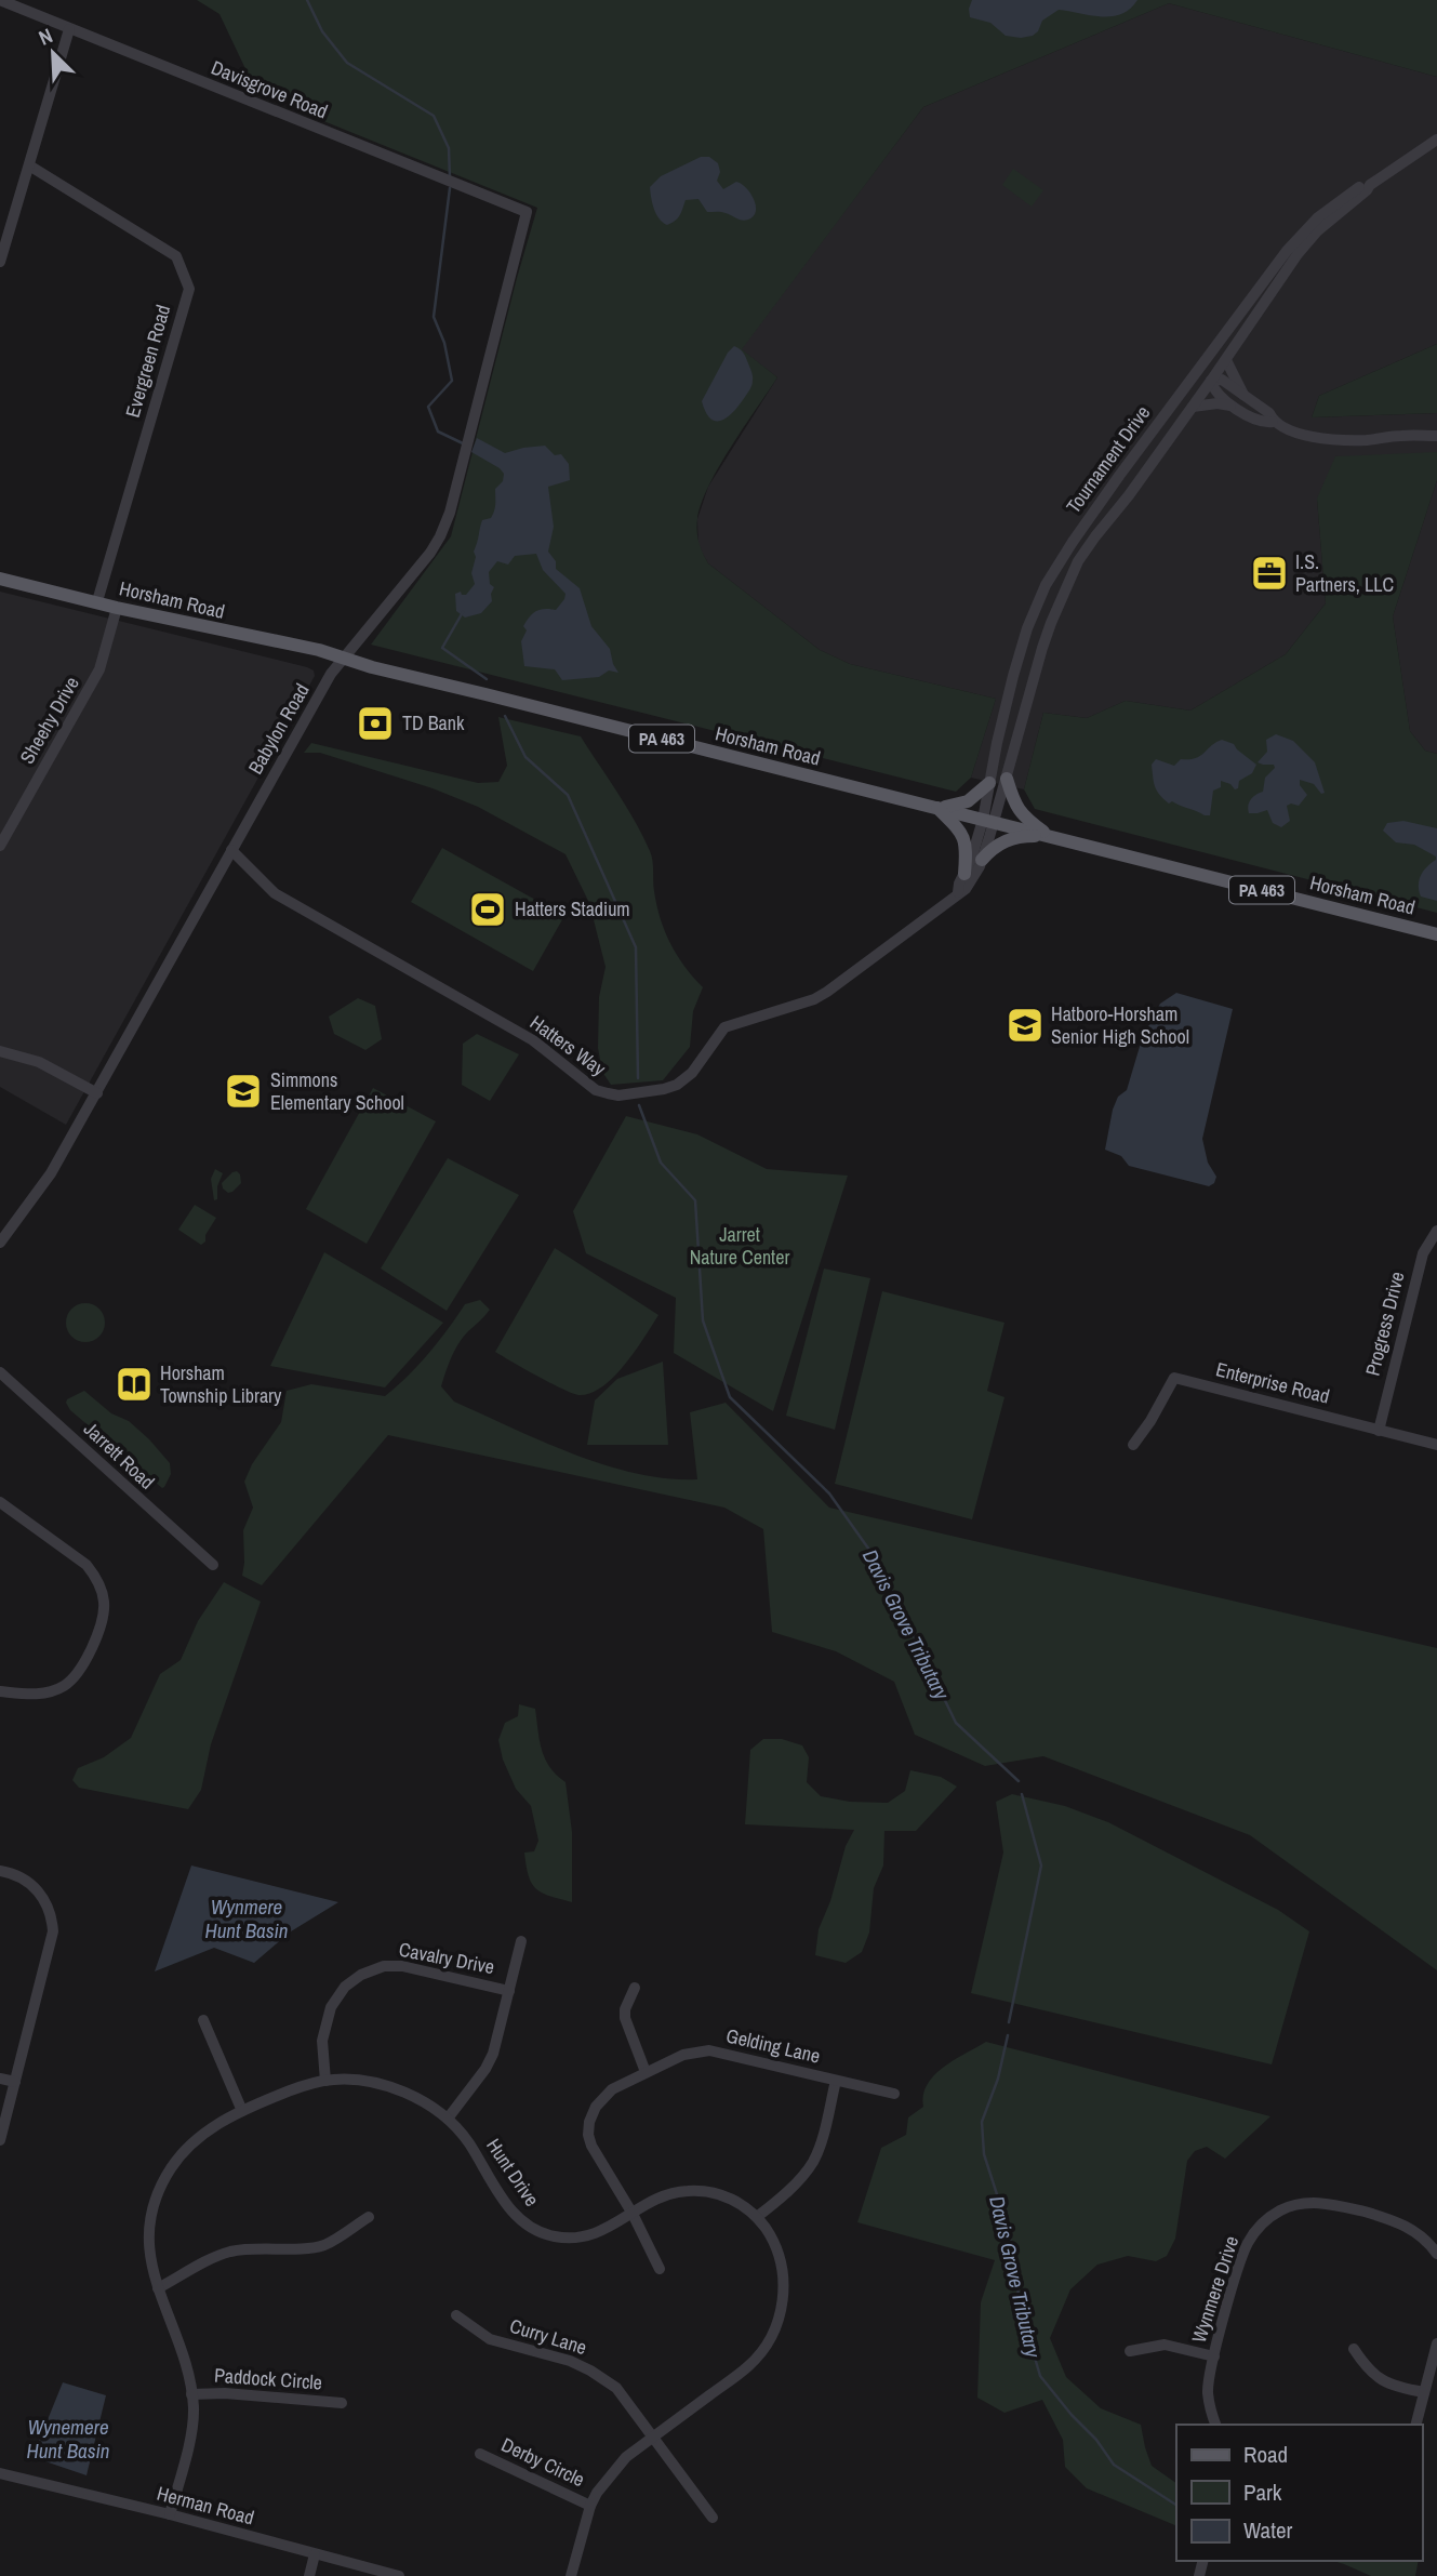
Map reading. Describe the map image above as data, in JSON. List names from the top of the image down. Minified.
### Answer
{"streets":{"main road":["Horsham Road","PA 463"],"street":["Davisgrove Road","Evergreen Road","Tournament Drive","Sheehy Drive","Babylon Road","Hatters Way","Progress Drive","Enterprise Road","Jarrett Road","Cavalry Drive","Gelding Lane","Hunt Drive","Wynmere Drive","Curry Lane","Paddock Circle","Derby Circle","Herman Road"]},"crossings":[["Davisgrove Road","Babylon Road"],["Evergreen Road","Horsham Road"],["Tournament Drive","Horsham Road"],["Tournament Drive","Hatters Way"],["Horsham Road","Sheehy Drive"],["Horsham Road","Babylon Road"],["Horsham Road","Hatters Way"],["Babylon Road","Hatters Way"],["Progress Drive","Enterprise Road"],["Cavalry Drive","Hunt Drive"],["Gelding Lane","Hunt Drive"],["Hunt Drive","Curry Lane"],["Hunt Drive","Paddock Circle"],["Hunt Drive","Derby Circle"],["Hunt Drive","Herman Road"]],"water":["Davis Grove Tributary","Wynmere Hunt Basin","Wynemere Hunt Basin"],"parks":["Jarret Nature Center"],"places":{"office":["I.S. Partners, LLC"],"bank":["TD Bank"],"sports":["Hatters Stadium"],"school or university":["Hatboro-Horsham Senior High School","Simmons Elementary School"],"library":["Horsham Township Library"]},"legend":["Road","Park","Water"],"north":"top left"}
